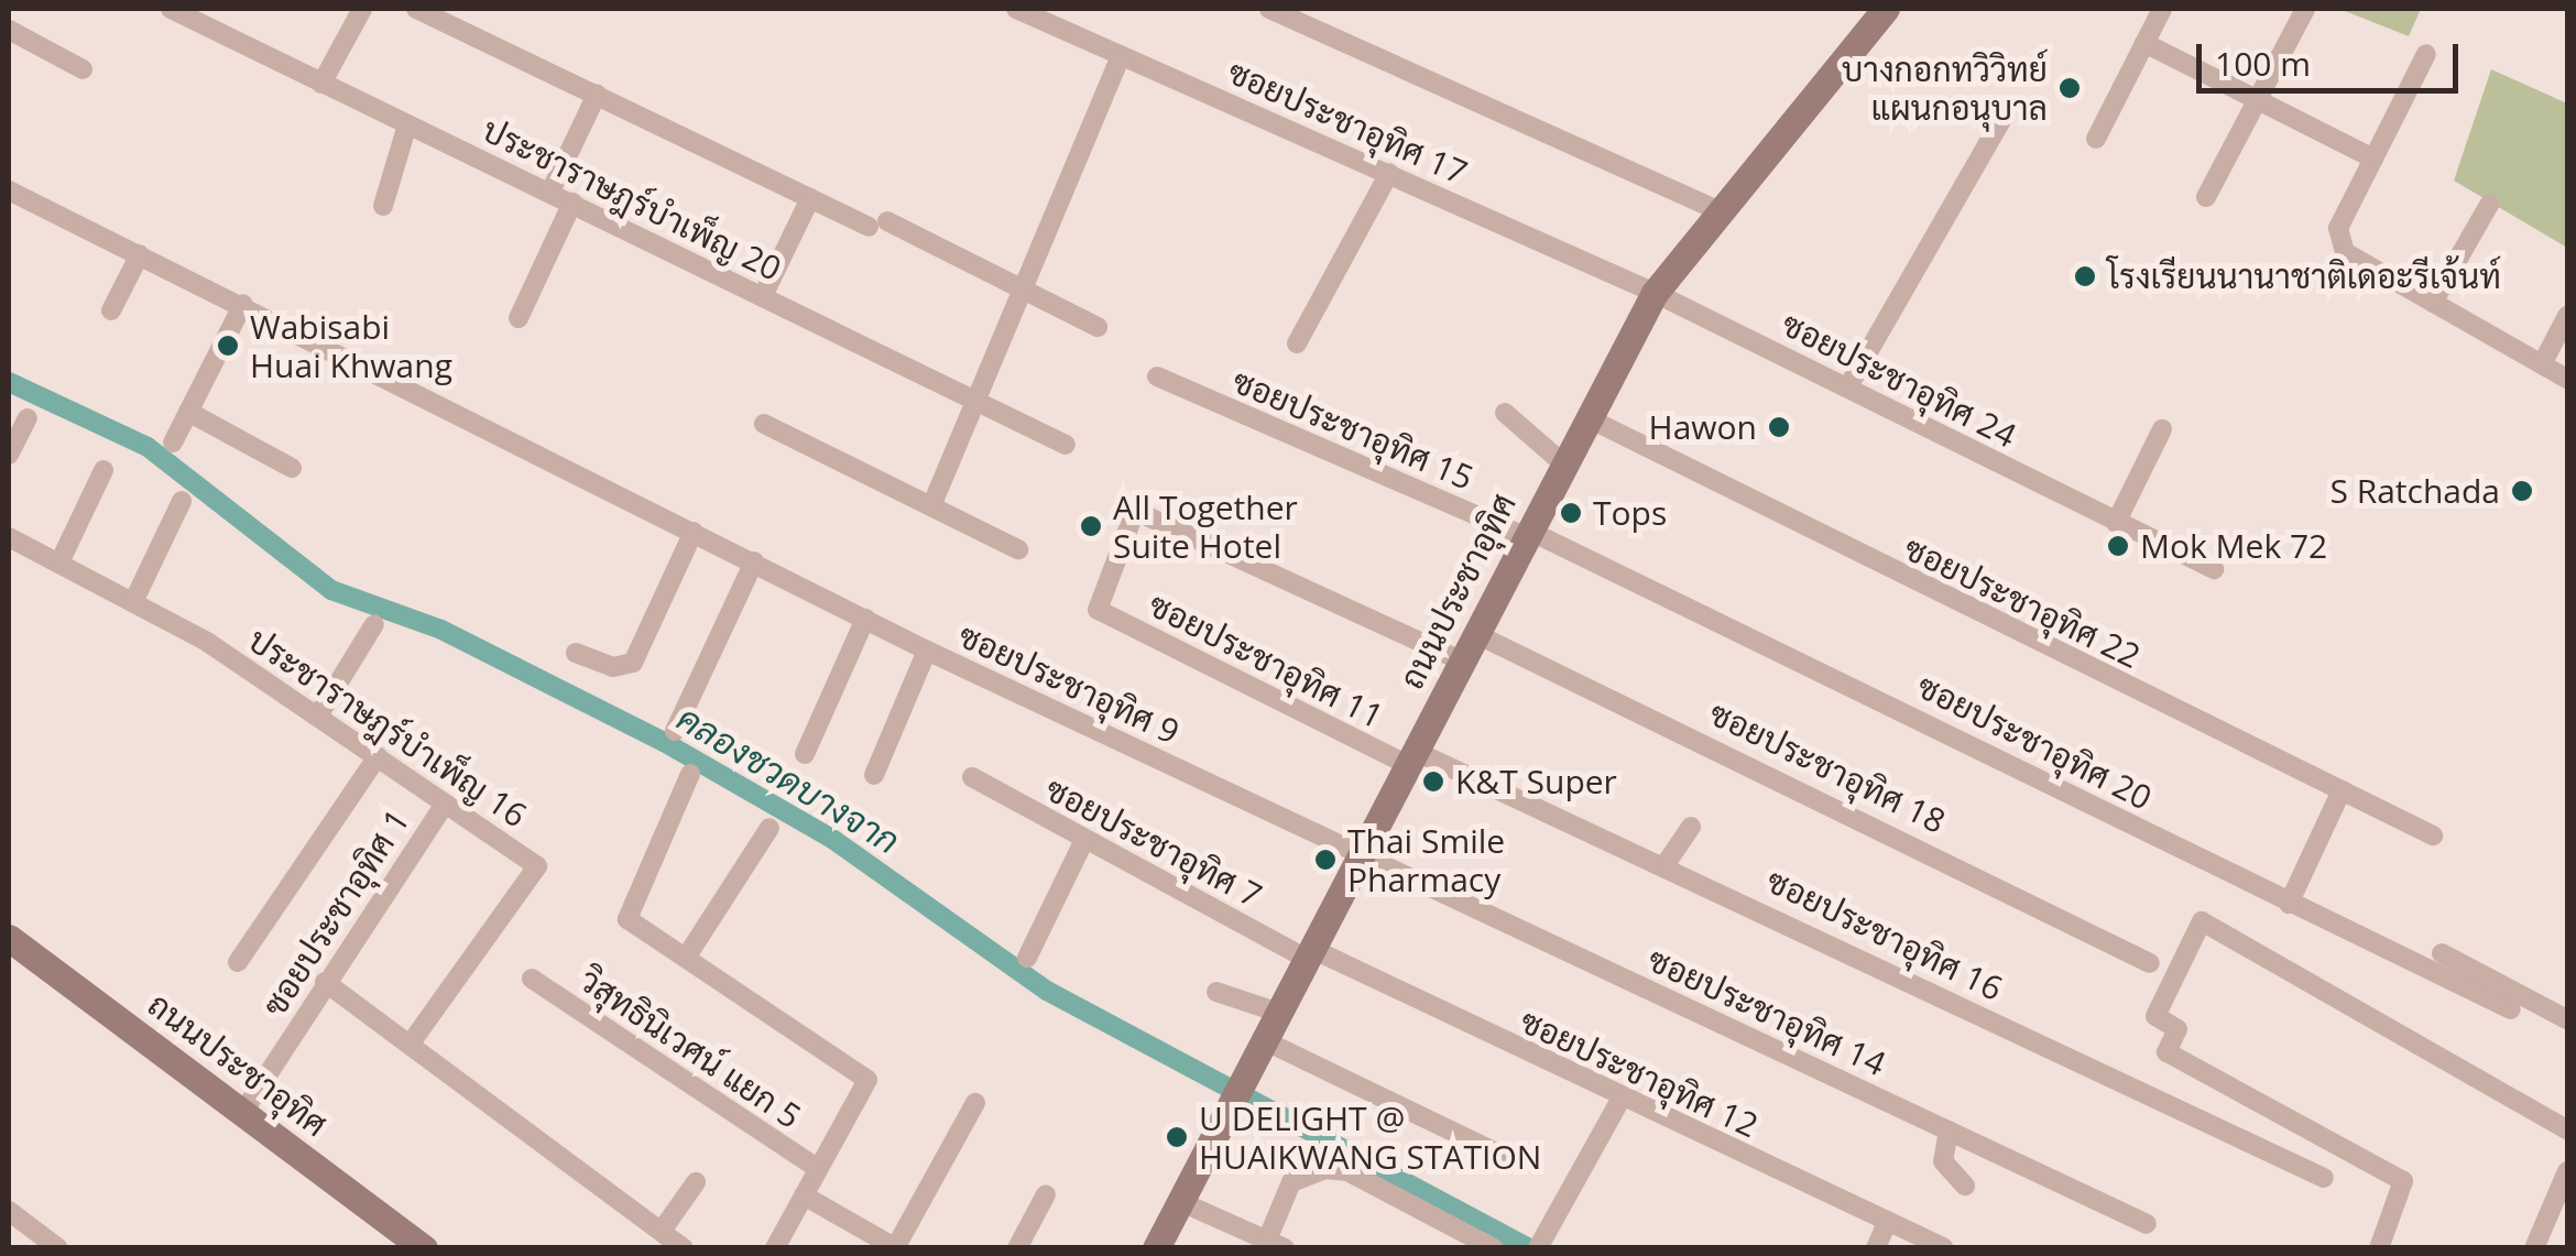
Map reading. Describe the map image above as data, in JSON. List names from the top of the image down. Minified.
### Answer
{"streets":{"main road":["ถนนประชาอุทิศ"],"street":["ซอยประชาอุทิศ 17","ประชาราษฎร์บำเพ็ญ 20","ซอยประชาอุทิศ 24","ซอยประชาอุทิศ 15","ซอยประชาอุทิศ 22","ซอยประชาอุทิศ 11","ซอยประชาอุทิศ 9","ประชาราษฎร์บำเพ็ญ 16","ซอยประชาอุทิศ 20","ซอยประชาอุทิศ 18","ซอยประชาอุทิศ 7","ซอยประชาอุทิศ 1","ซอยประชาอุทิศ 16","ซอยประชาอุทิศ 14","วิสุทธินิเวศน์ แยก 5","ซอยประชาอุทิศ 12"]},"crossings":[["ซอยประชาอุทิศ 17","ซอยประชาอุทิศ 24"],["ซอยประชาอุทิศ 17","ถนนประชาอุทิศ"],["ซอยประชาอุทิศ 24","ถนนประชาอุทิศ"],["ซอยประชาอุทิศ 15","ถนนประชาอุทิศ"],["ซอยประชาอุทิศ 15","ซอยประชาอุทิศ 20"],["ถนนประชาอุทิศ","ซอยประชาอุทิศ 22"],["ถนนประชาอุทิศ","ซอยประชาอุทิศ 11"],["ถนนประชาอุทิศ","ซอยประชาอุทิศ 9"],["ถนนประชาอุทิศ","ซอยประชาอุทิศ 20"],["ถนนประชาอุทิศ","ซอยประชาอุทิศ 18"],["ถนนประชาอุทิศ","ซอยประชาอุทิศ 7"],["ถนนประชาอุทิศ","ซอยประชาอุทิศ 1"],["ถนนประชาอุทิศ","ซอยประชาอุทิศ 16"],["ถนนประชาอุทิศ","ซอยประชาอุทิศ 14"],["ถนนประชาอุทิศ","ซอยประชาอุทิศ 12"],["ซอยประชาอุทิศ 11","ซอยประชาอุทิศ 16"],["ซอยประชาอุทิศ 9","ซอยประชาอุทิศ 14"],["ประชาราษฎร์บำเพ็ญ 16","ซอยประชาอุทิศ 1"],["ซอยประชาอุทิศ 7","ซอยประชาอุทิศ 12"]],"water":["คลองชวดบางจาก"],"places":["บางกอกทวิวิทย์ แผนกอนุบาล","โรงเรียนนานาชาติเดอะรีเจ้นท์","Wabisabi Huai Khwang","Hawon","S Ratchada","Tops","All Together Suite Hotel","Mok Mek 72","K&T Super","Thai Smile Pharmacy","U DELIGHT @ HUAIKWANG STATION"],"scale_bar":"100 m"}
